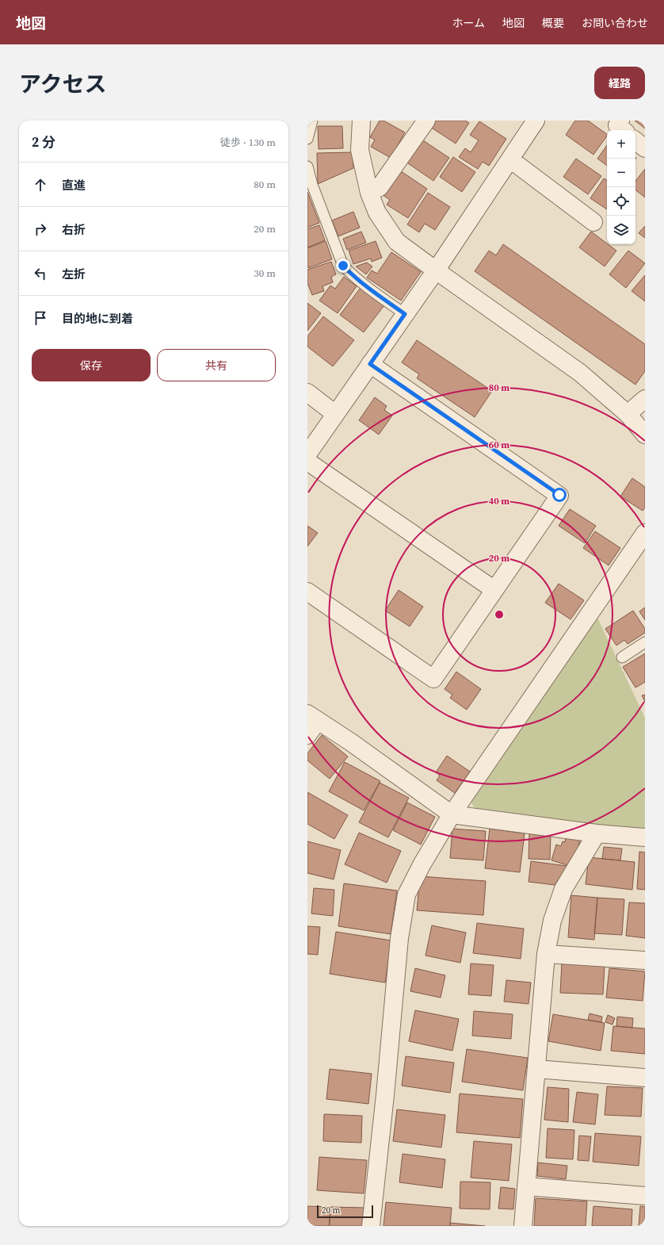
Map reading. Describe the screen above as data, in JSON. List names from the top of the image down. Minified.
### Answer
{"scale_bar":"20 m","page":{"header":"地図","nav":["ホーム","地図","概要","お問い合わせ"],"title":"アクセス","buttons":["経路",["保存","共有"]],"heading":["2 分","徒歩 · 130 m"],"map_buttons":["+","−"],"list":[["直進","80 m"],["右折","20 m"],["左折","30 m"],"目的地に到着"],"scale":"20 m"},"rings":["80 m","60 m","40 m","20 m"]}
